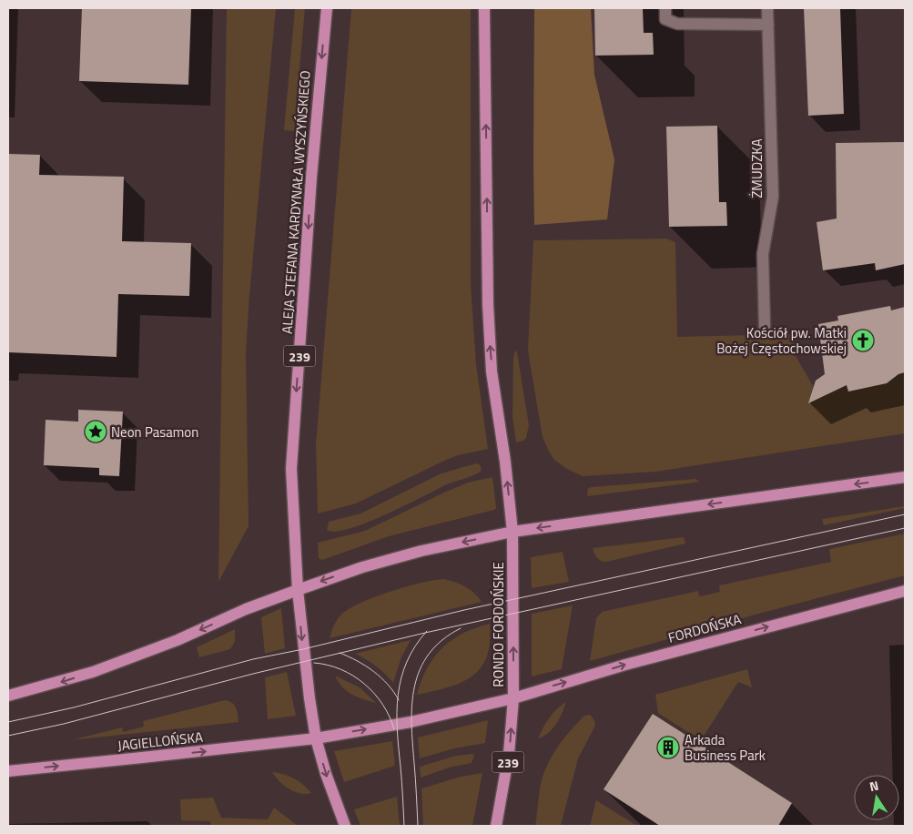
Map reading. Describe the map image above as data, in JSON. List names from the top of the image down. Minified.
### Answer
{"streets":{"main road":["ALEJA STEFANA KARDYNAŁA WYSZYŃSKIEGO","239","RONDO FORDOŃSKIE","FORDOŃSKA","JAGIELLOŃSKA"],"street":["ŻMUDZKA"]},"crossings":[["ALEJA STEFANA KARDYNAŁA WYSZYŃSKIEGO","239"],["239","RONDO FORDOŃSKIE"],["239","FORDOŃSKA"],["239","JAGIELLOŃSKA"],["RONDO FORDOŃSKIE","FORDOŃSKA"],["RONDO FORDOŃSKIE","JAGIELLOŃSKA"]],"one_way":["ALEJA STEFANA KARDYNAŁA WYSZYŃSKIEGO","FORDOŃSKA"],"places":{"church":["Kościół pw. Matki Bożej Częstochowskiej"],"place":["Neon Pasamon"],"building":["Arkada Business Park"]},"north":"top"}
